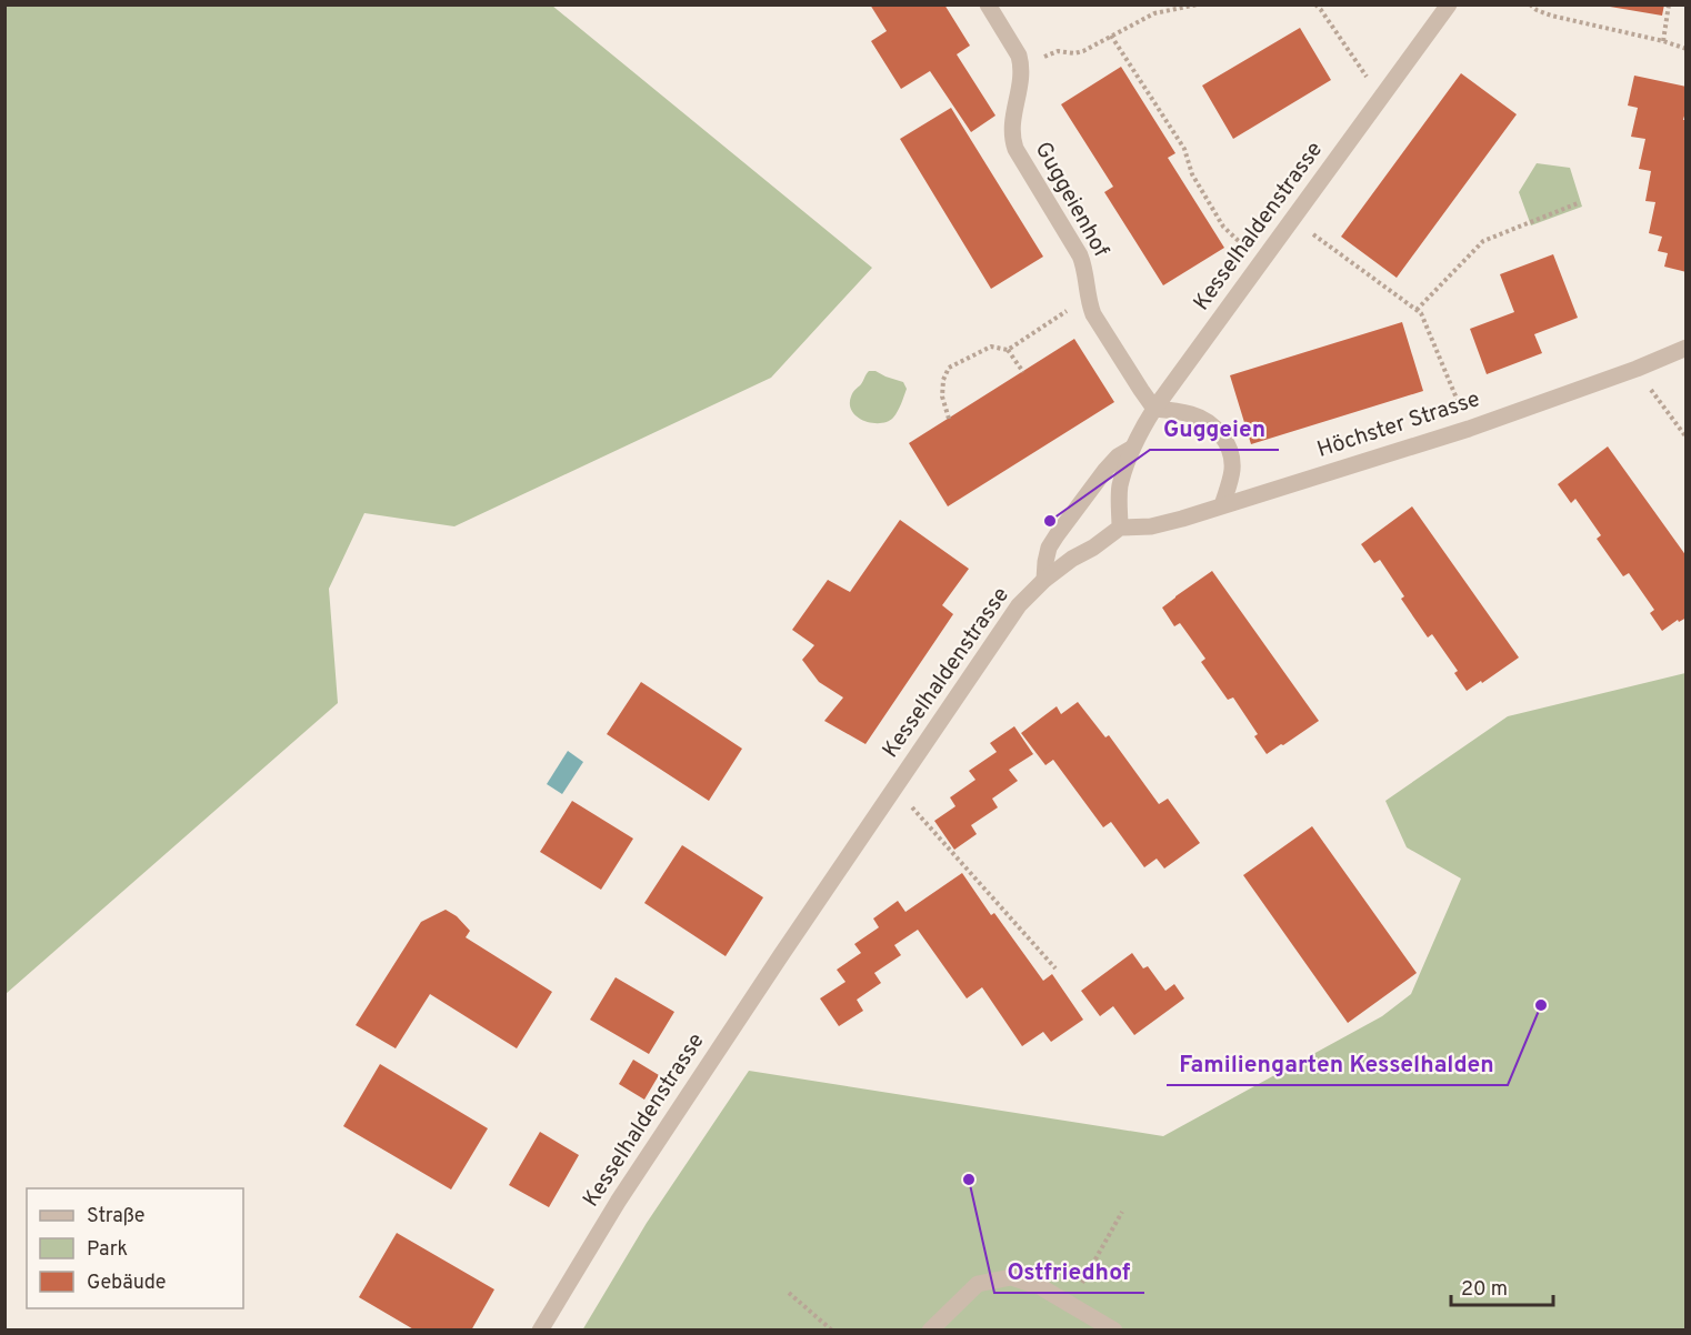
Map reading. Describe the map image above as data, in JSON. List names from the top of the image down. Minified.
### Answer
{"streets":{"street":["Guggeienhof","Kesselhaldenstrasse","Höchster Strasse"]},"crossings":[["Guggeienhof","Kesselhaldenstrasse"],["Guggeienhof","Höchster Strasse"],["Kesselhaldenstrasse","Höchster Strasse"]],"places":["Guggeien","Familiengarten Kesselhalden","Ostfriedhof"],"legend":["Straße","Park","Gebäude"],"scale_bar":"20 m"}
